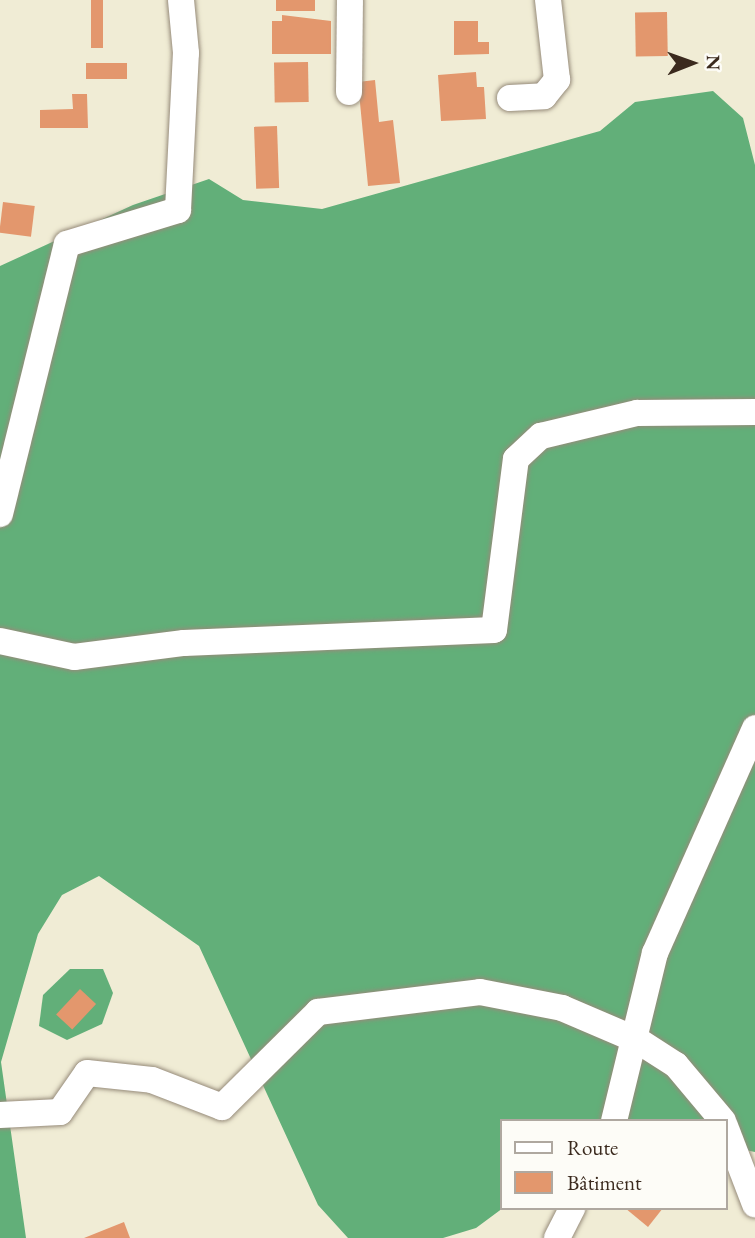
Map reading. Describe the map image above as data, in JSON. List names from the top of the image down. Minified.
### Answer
{"legend":["Route","Bâtiment"],"north":"right"}
